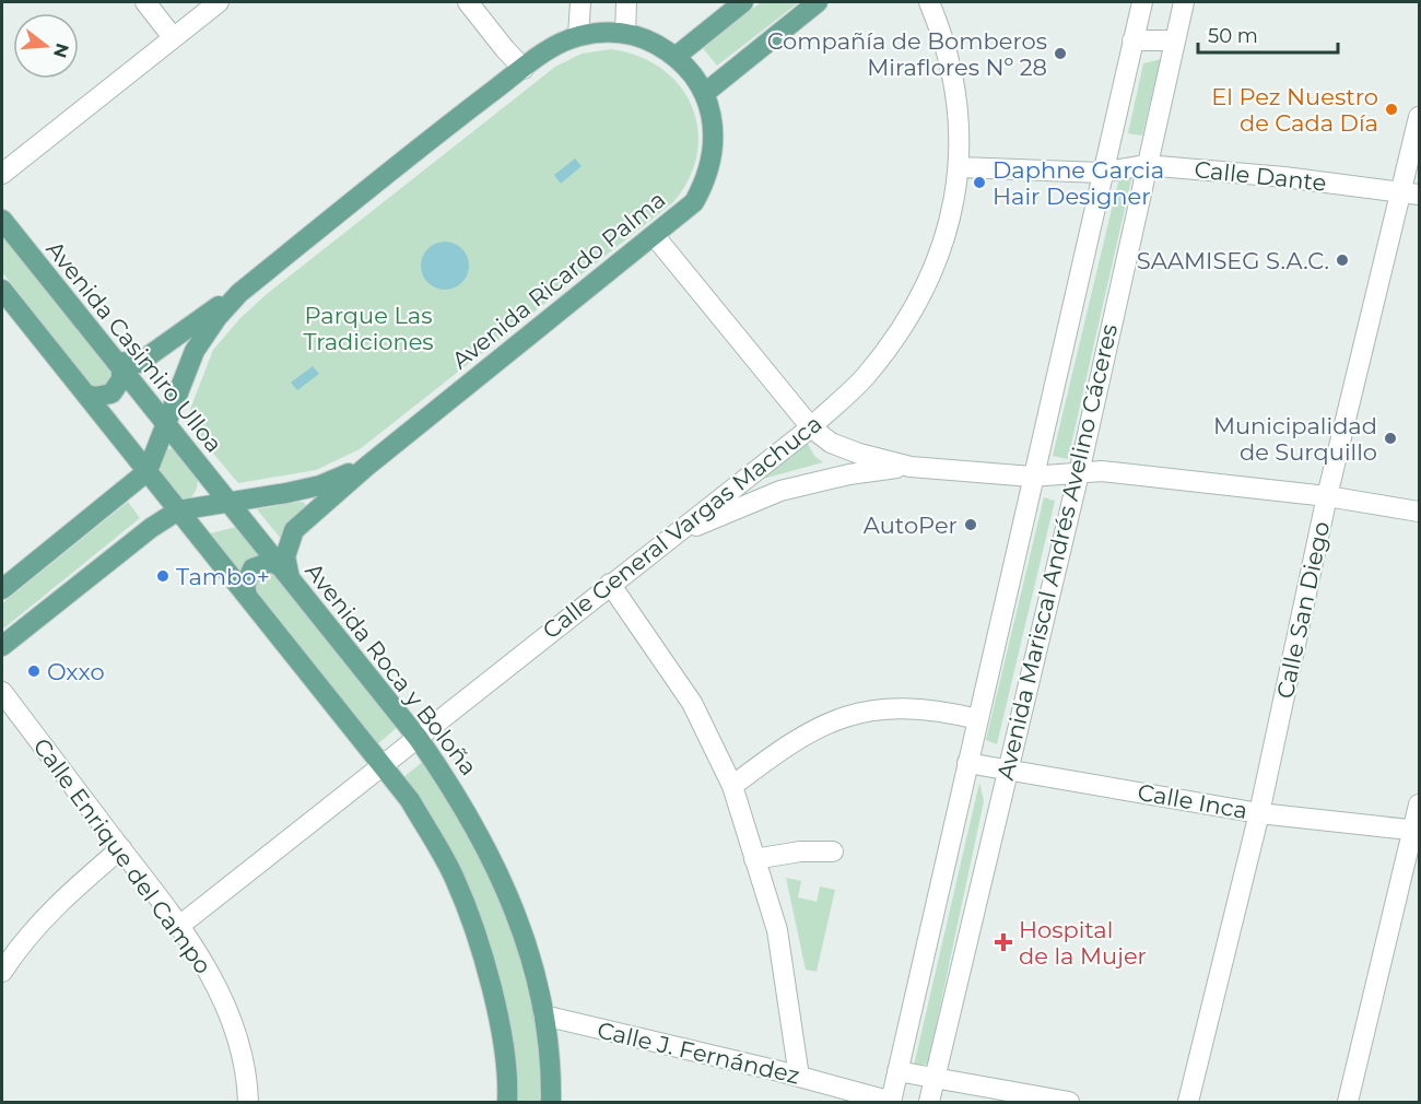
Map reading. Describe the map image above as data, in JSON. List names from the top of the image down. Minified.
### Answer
{"streets":{"main road":["Avenida Ricardo Palma","Avenida Casimiro Ulloa","Avenida Roca y Boloña"],"street":["Calle Dante","Calle General Vargas Machuca","Avenida Mariscal Andrés Avelino Cáceres","Calle San Diego","Calle Inca","Calle Enrique del Campo","Calle J. Fernández"]},"crossings":[["Calle Dante","Calle General Vargas Machuca"],["Calle Dante","Avenida Mariscal Andrés Avelino Cáceres"],["Calle Dante","Calle San Diego"],["Avenida Ricardo Palma","Avenida Casimiro Ulloa"],["Avenida Ricardo Palma","Avenida Roca y Boloña"],["Avenida Casimiro Ulloa","Avenida Roca y Boloña"],["Calle General Vargas Machuca","Avenida Roca y Boloña"],["Calle General Vargas Machuca","Calle Enrique del Campo"],["Avenida Mariscal Andrés Avelino Cáceres","Calle Inca"],["Avenida Mariscal Andrés Avelino Cáceres","Calle J. Fernández"],["Calle San Diego","Calle Inca"],["Avenida Roca y Boloña","Calle J. Fernández"]],"parks":["Parque Las Tradiciones"],"places":{"other":["Compañía de Bomberos Miraflores Nº 28","El Pez Nuestro de Cada Día","Daphne Garcia Hair Designer","SAAMISEG S.A.C.","Municipalidad de Surquillo","AutoPer","Tambo+","Oxxo"],"health":["Hospital de la Mujer"]},"scale_bar":"50 m","north":"right"}
